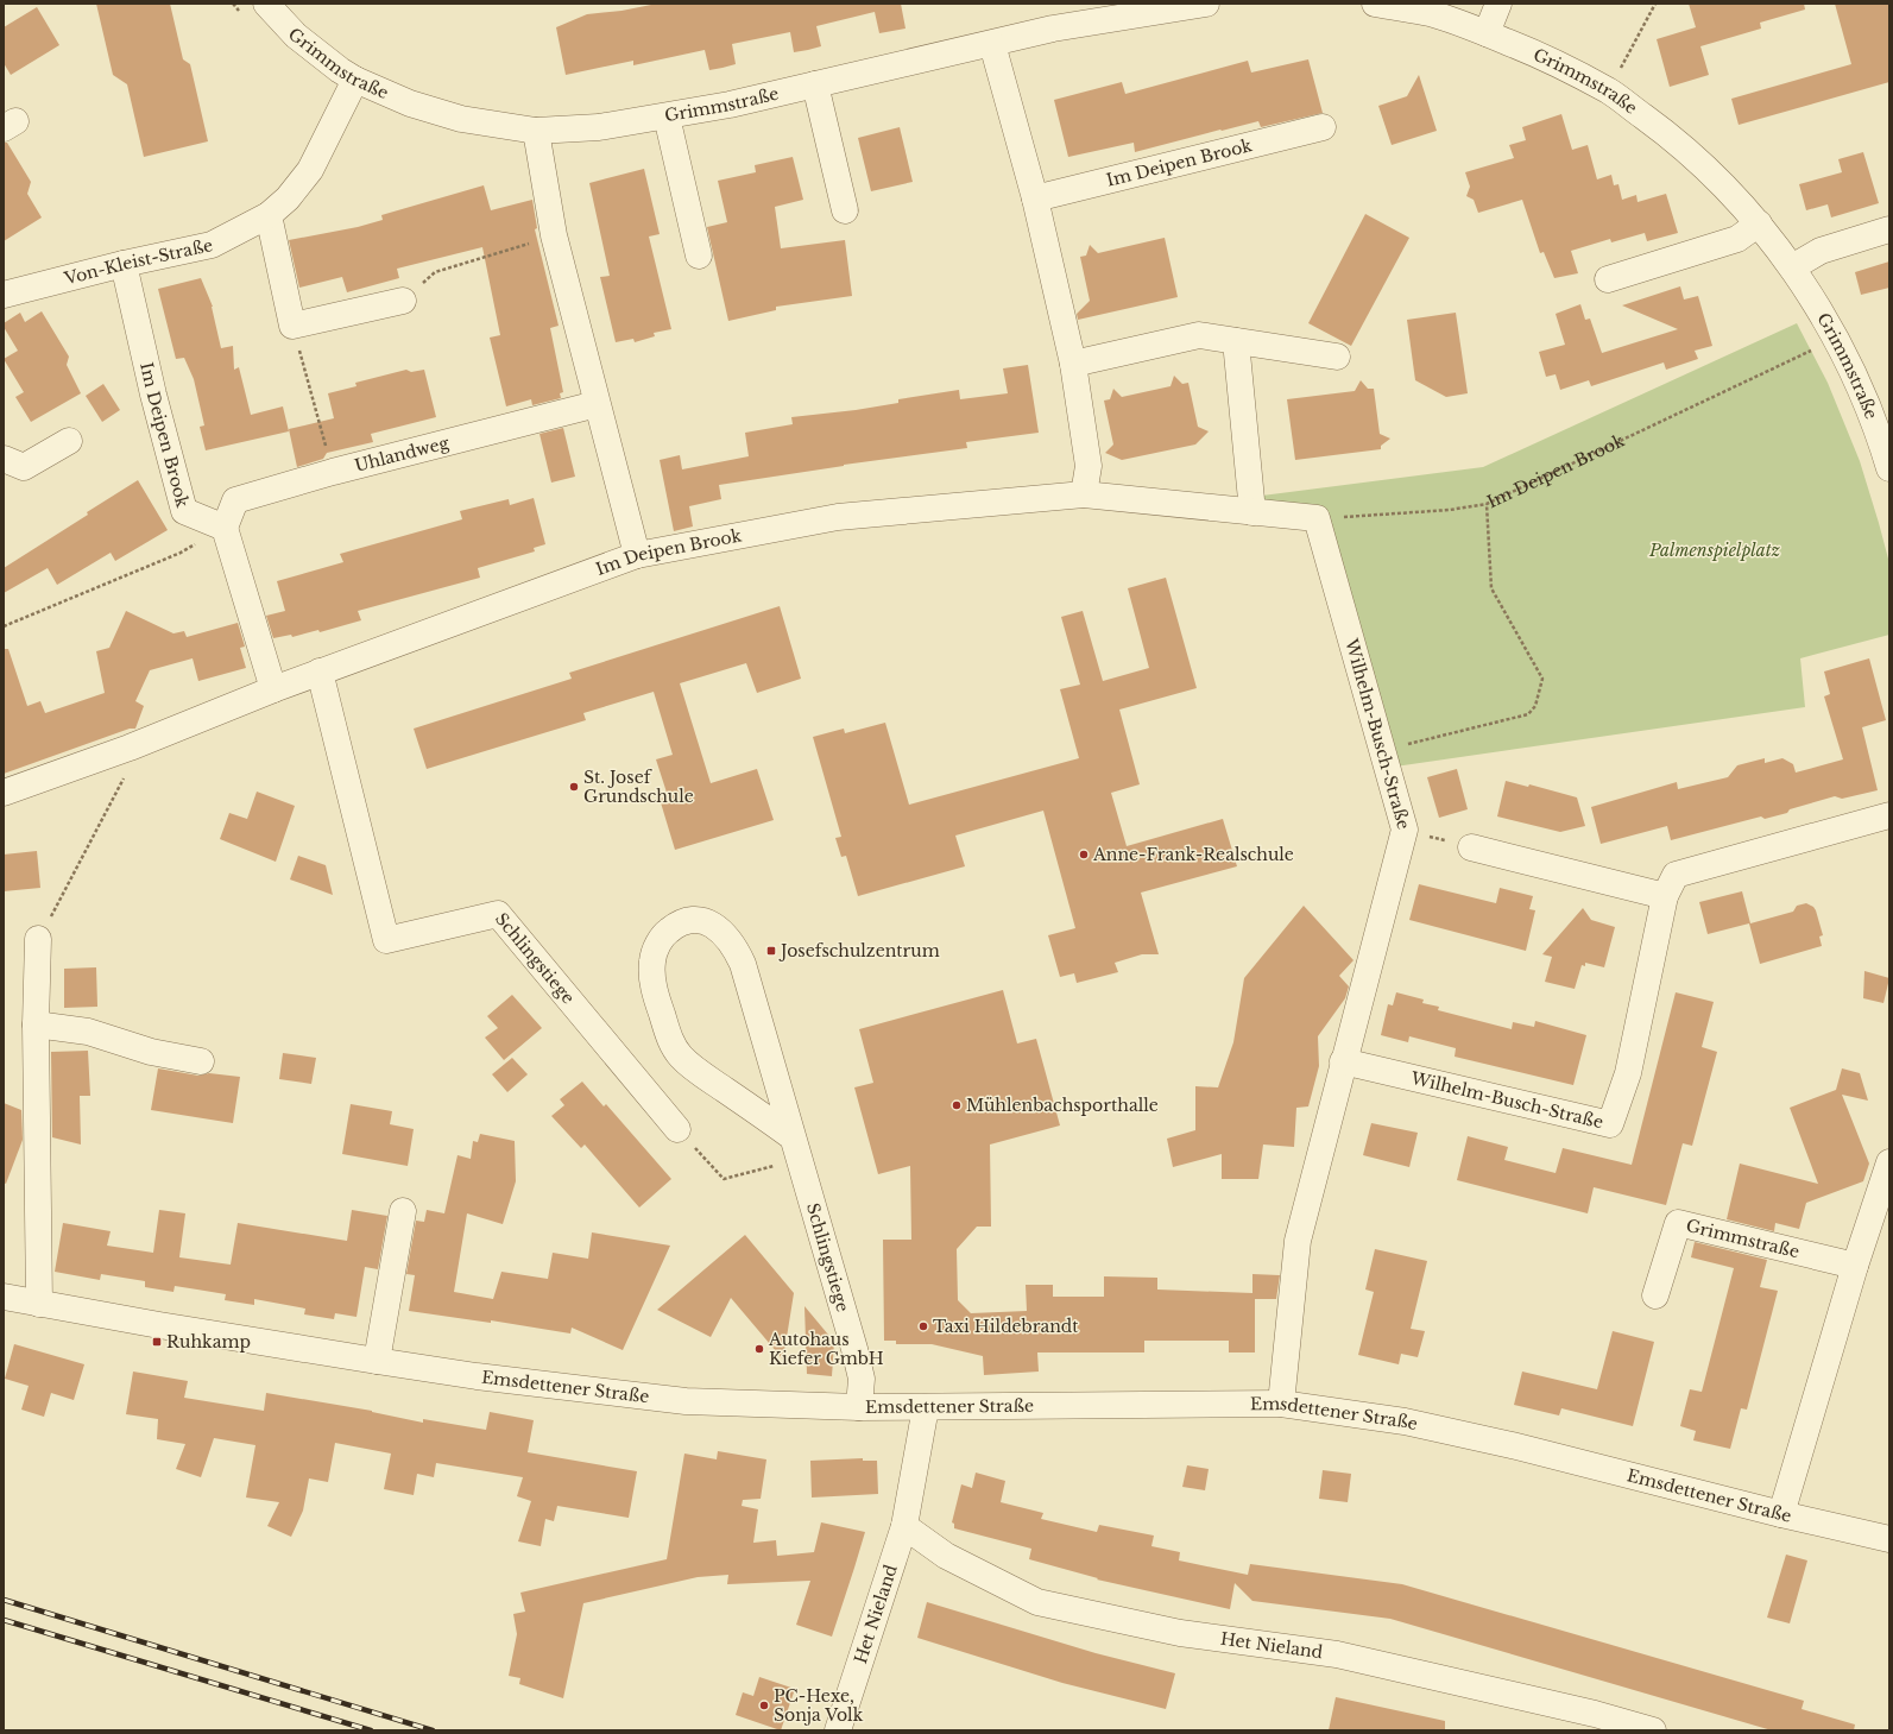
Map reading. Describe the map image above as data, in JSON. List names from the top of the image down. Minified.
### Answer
{"streets":{"street":["Grimmstraße","Im Deipen Brook","Von-Kleist-Straße","Uhlandweg","Wilhelm-Busch-Straße","Schlingstiege","Emsdettener Straße","Het Nieland"]},"crossings":[["Grimmstraße","Im Deipen Brook"],["Grimmstraße","Von-Kleist-Straße"],["Im Deipen Brook","Von-Kleist-Straße"],["Im Deipen Brook","Uhlandweg"],["Im Deipen Brook","Wilhelm-Busch-Straße"],["Im Deipen Brook","Schlingstiege"],["Wilhelm-Busch-Straße","Emsdettener Straße"],["Schlingstiege","Emsdettener Straße"],["Emsdettener Straße","Het Nieland"]],"parks":["Palmenspielplatz"],"places":{"other":["St. Josef Grundschule","Anne-Frank-Realschule","Mühlenbachsporthalle","Taxi Hildebrandt","Autohaus Kiefer GmbH","PC-Hexe, Sonja Volk"],"transit":["Josefschulzentrum","Ruhkamp"]}}
